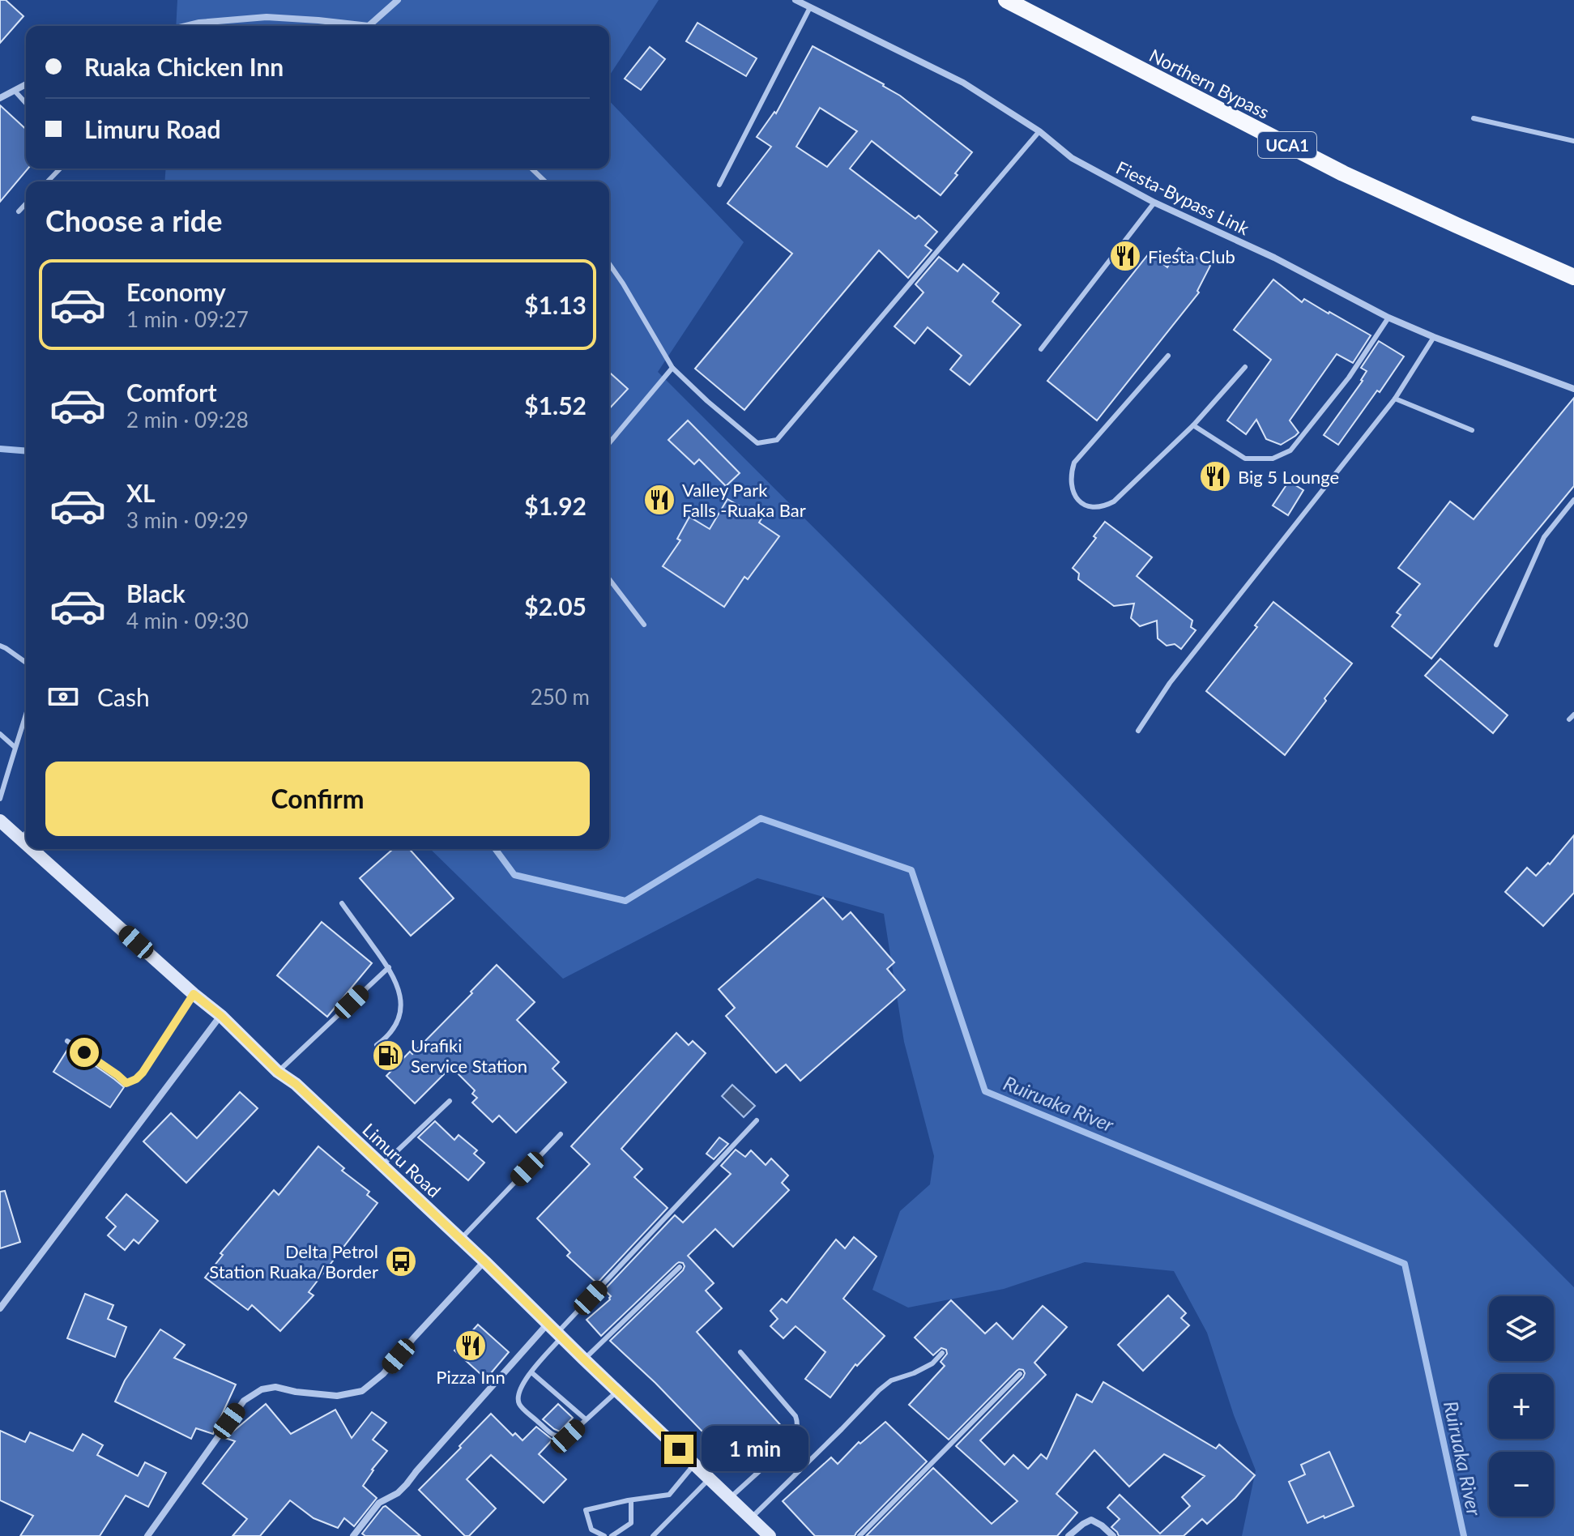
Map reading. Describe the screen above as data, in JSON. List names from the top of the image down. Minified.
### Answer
{"streets":{"main road":["Northern Bypass","UCA1","Limuru Road"],"street":["Fiesta-Bypass Link"]},"water":["Ruiruaka River"],"places":{"restaurant":["Fiesta Club","Big 5 Lounge","Valley Park Falls -Ruaka Bar","Pizza Inn"],"fuel station":["Urafiki Service Station"],"bus stop":["Delta Petrol Station Ruaka/Border"]},"page":{"banner":["Ruaka Chicken Inn","Limuru Road"],"heading":"Choose a ride","list":[{"name":"Economy","note":"1 min · 09:27","value":"$1.13"},{"name":"Comfort","note":"2 min · 09:28","value":"$1.52"},{"name":"XL","note":"3 min · 09:29","value":"$1.92"},{"name":"Black","note":"4 min · 09:30","value":"$2.05"}],"pay":["Cash","250 m"],"buttons":"Confirm","map_buttons":["+","−"],"bubble":"1 min"}}
